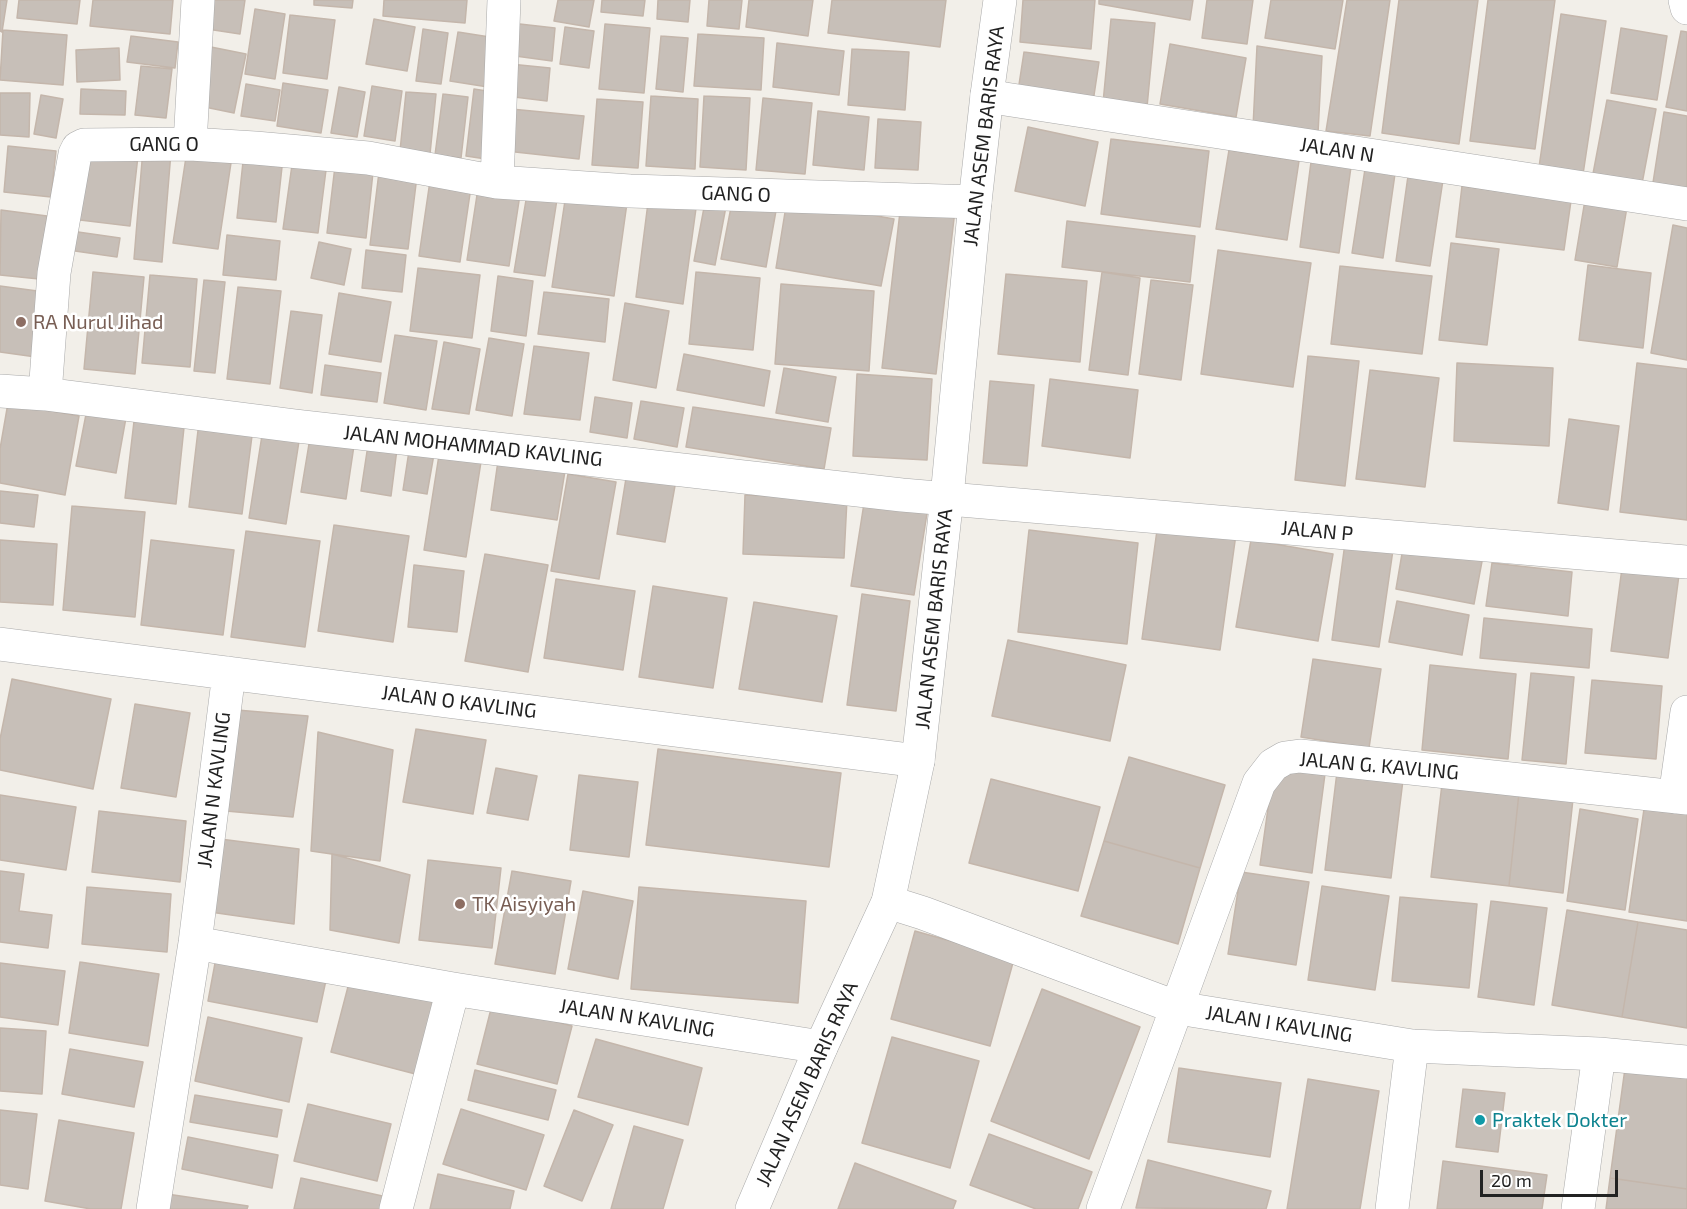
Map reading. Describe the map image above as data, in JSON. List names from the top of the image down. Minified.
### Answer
{"streets":{"street":["JALAN ASEM BARIS RAYA","GANG O","JALAN N","JALAN MOHAMMAD KAVLING","JALAN P","JALAN O KAVLING","JALAN G. KAVLING","JALAN N KAVLING","JALAN I KAVLING"]},"crossings":[["JALAN ASEM BARIS RAYA","GANG O"],["JALAN ASEM BARIS RAYA","JALAN N"],["JALAN ASEM BARIS RAYA","JALAN MOHAMMAD KAVLING"],["JALAN ASEM BARIS RAYA","JALAN P"],["JALAN ASEM BARIS RAYA","JALAN O KAVLING"],["JALAN ASEM BARIS RAYA","JALAN N KAVLING"],["JALAN ASEM BARIS RAYA","JALAN I KAVLING"],["GANG O","JALAN MOHAMMAD KAVLING"],["JALAN MOHAMMAD KAVLING","JALAN P"],["JALAN O KAVLING","JALAN N KAVLING"],["JALAN G. KAVLING","JALAN I KAVLING"]],"places":["RA Nurul Jihad","TK Aisyiyah","Praktek Dokter"],"scale_bar":"20 m"}
